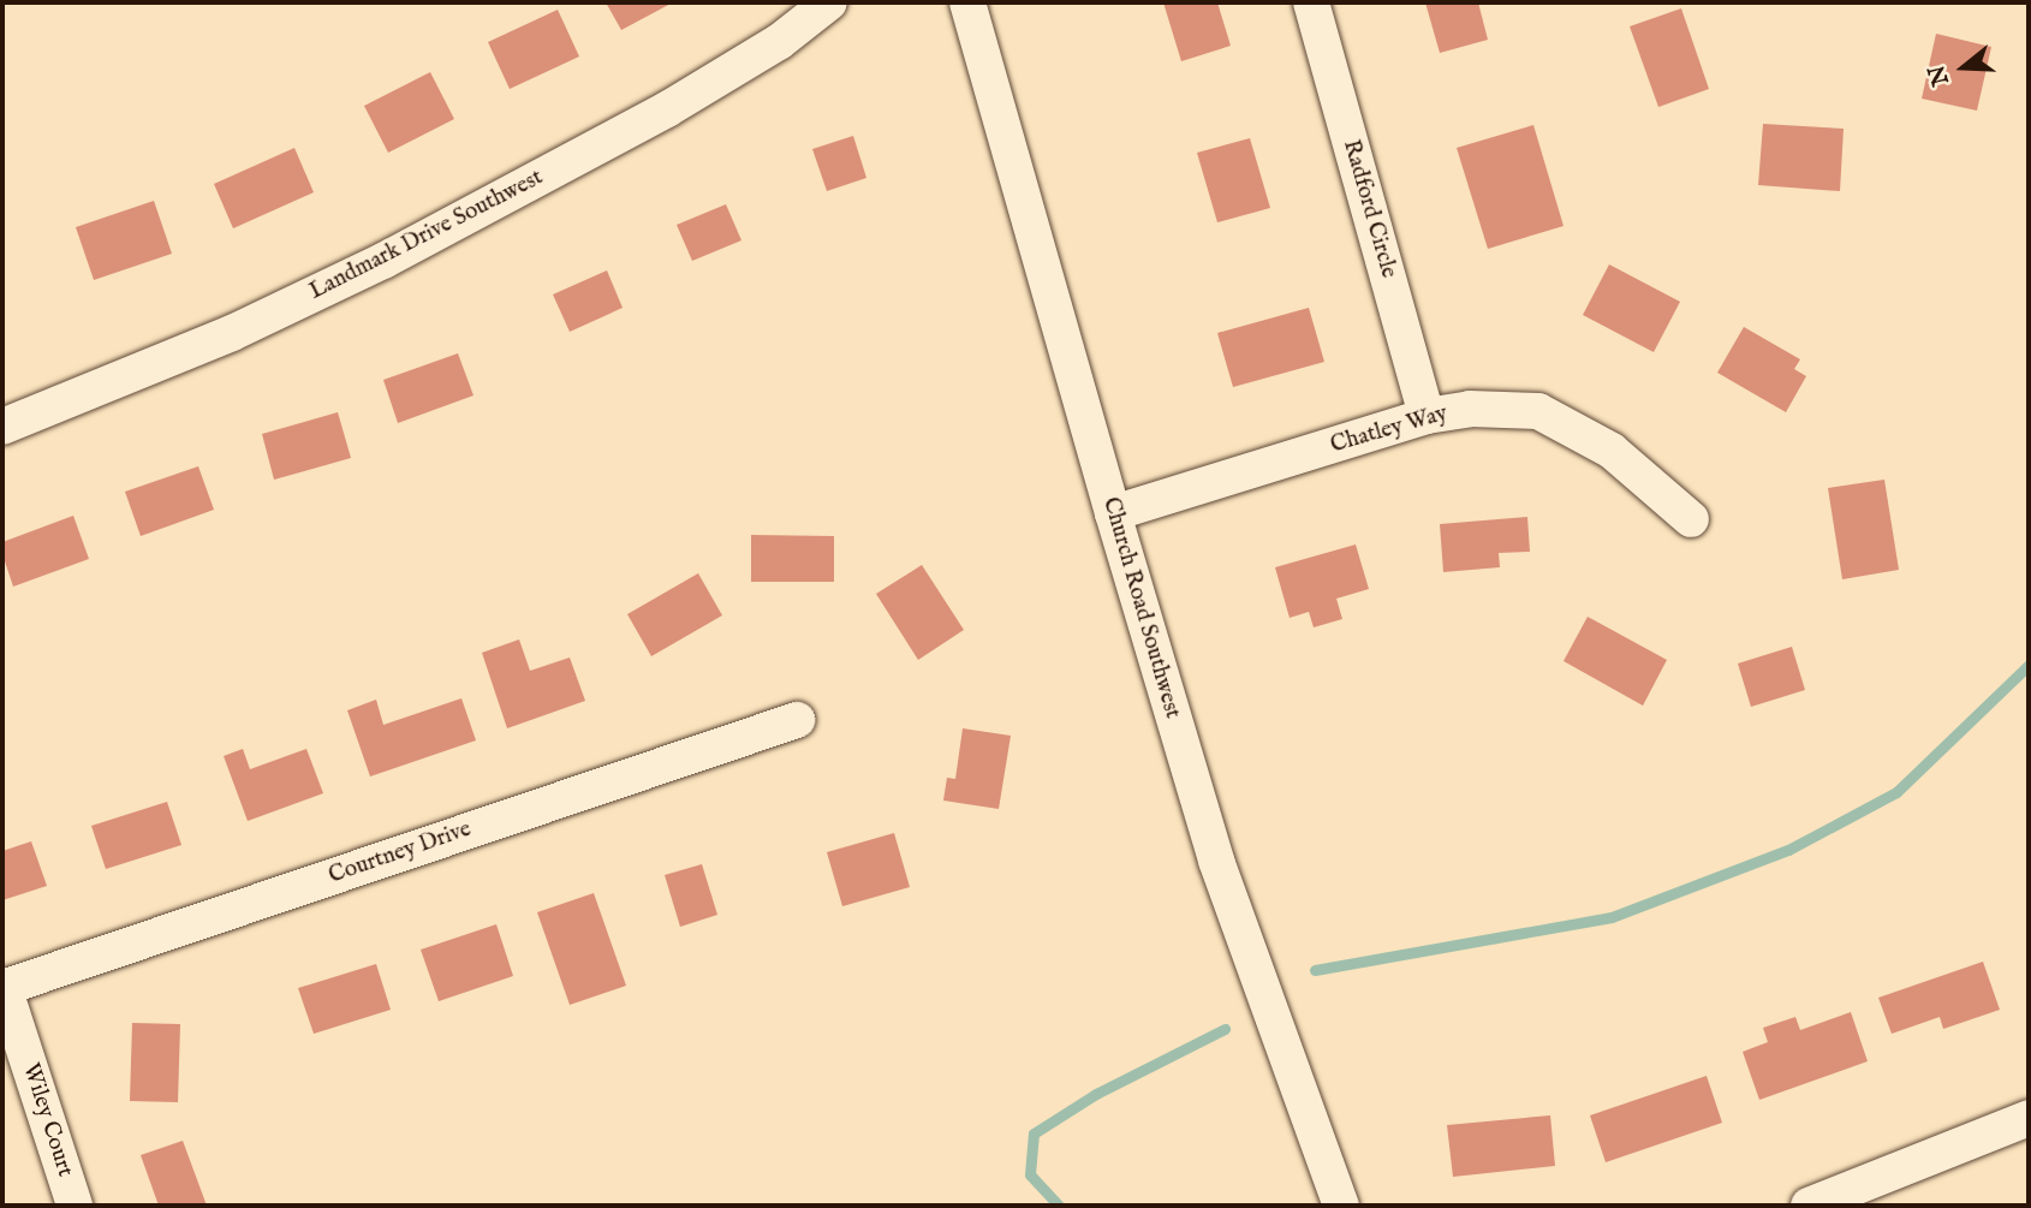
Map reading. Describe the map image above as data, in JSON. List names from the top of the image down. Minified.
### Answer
{"streets":{"street":["Radford Circle","Landmark Drive Southwest","Chatley Way","Church Road Southwest","Courtney Drive","Wiley Court"]},"crossings":[["Radford Circle","Chatley Way"],["Chatley Way","Church Road Southwest"],["Courtney Drive","Wiley Court"]],"north":"left"}
